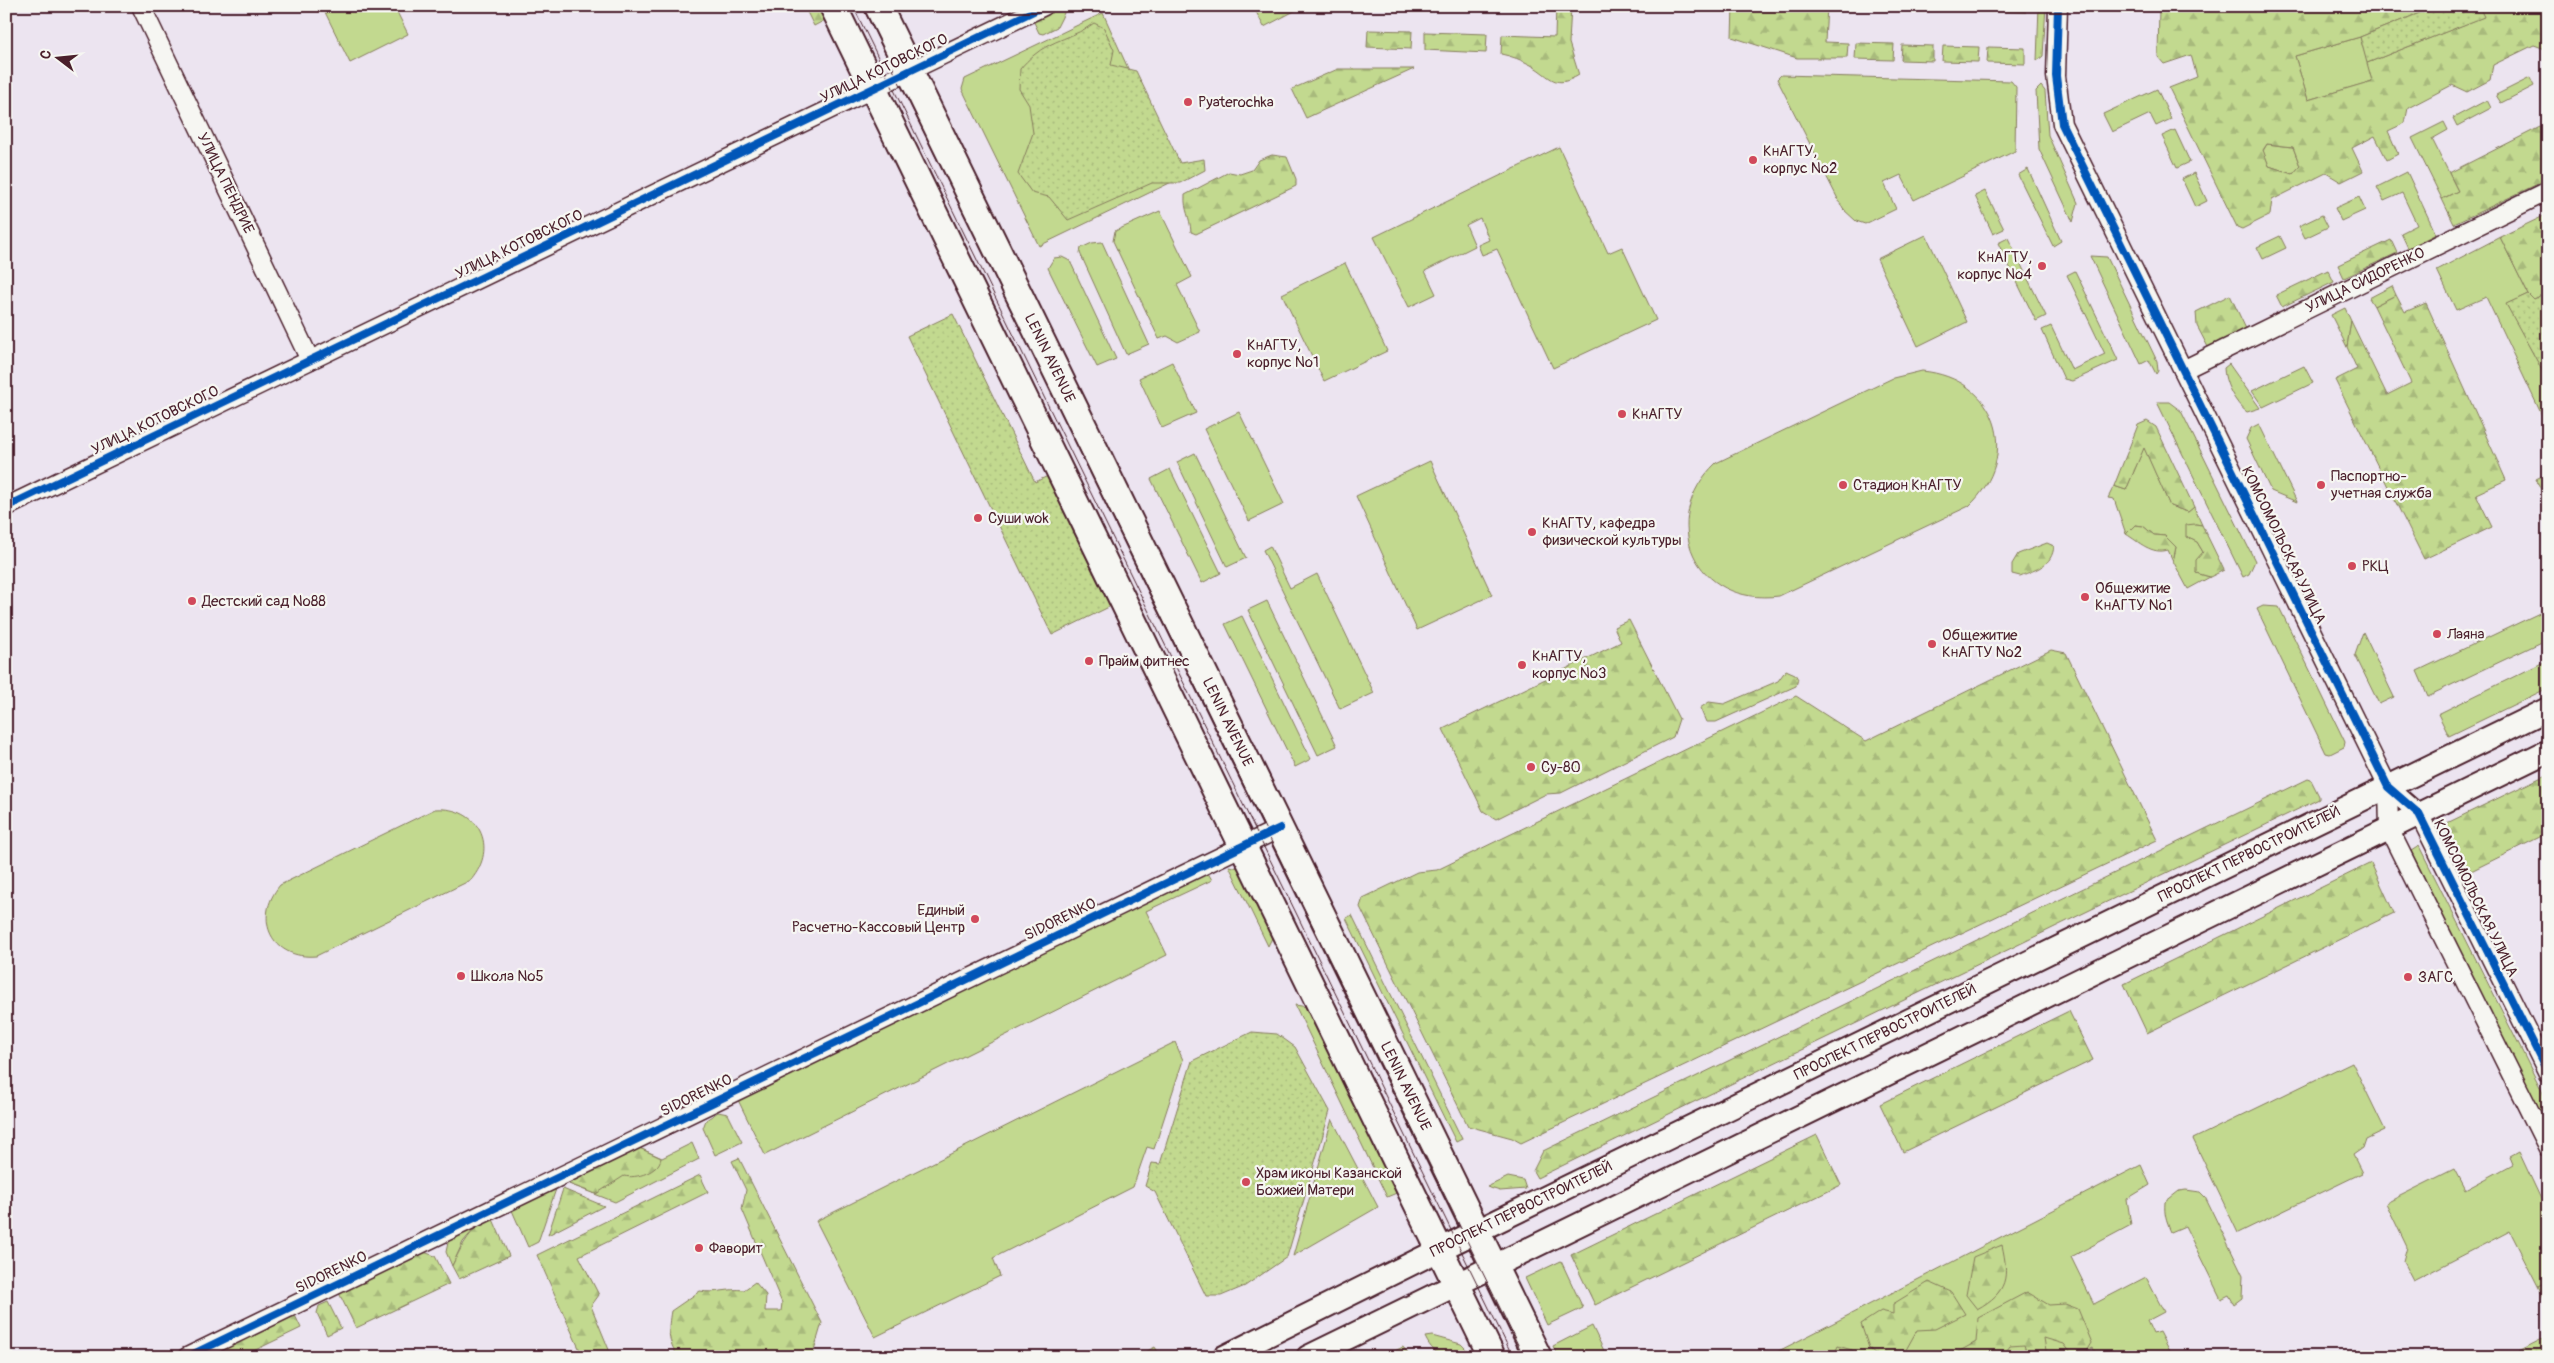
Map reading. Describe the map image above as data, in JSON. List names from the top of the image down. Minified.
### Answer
{"streets":{"highway":["LENIN AVENUE"],"main road":["ПРОСПЕКТ ПЕРВОСТРОИТЕЛЕЙ"],"street":["УЛИЦА КОТОВСКОГО","УЛИЦА ПЕНДРИЕ","УЛИЦА СИДОРЕНКО","КОМСОМОЛЬСКАЯ УЛИЦА","SIDORENKO"]},"crossings":[["УЛИЦА КОТОВСКОГО","УЛИЦА ПЕНДРИЕ"],["УЛИЦА КОТОВСКОГО","LENIN AVENUE"],["УЛИЦА СИДОРЕНКО","КОМСОМОЛЬСКАЯ УЛИЦА"],["LENIN AVENUE","ПРОСПЕКТ ПЕРВОСТРОИТЕЛЕЙ"],["LENIN AVENUE","SIDORENKO"],["КОМСОМОЛЬСКАЯ УЛИЦА","ПРОСПЕКТ ПЕРВОСТРОИТЕЛЕЙ"]],"places":["Pyaterochka","КнАГТУ, корпус №2","КнАГТУ, корпус №4","КнАГТУ, корпус №1","КнАГТУ","Стадион КнАГТУ","Паспортно- учетная служба","Суши wok","КнАГТУ, кафедра физической культуры","РКЦ","Общежитие КнАГТУ №1","Дестский сад №88","Лаяна","Общежитие КнАГТУ №2","Прайм фитнес","КнАГТУ, корпус №3","Су-80","Единый Расчетно-Кассовый Центр","Школа №5","ЗАГС","Храм иконы Казанской Божией Матери","Фаворит"],"north":"left"}
